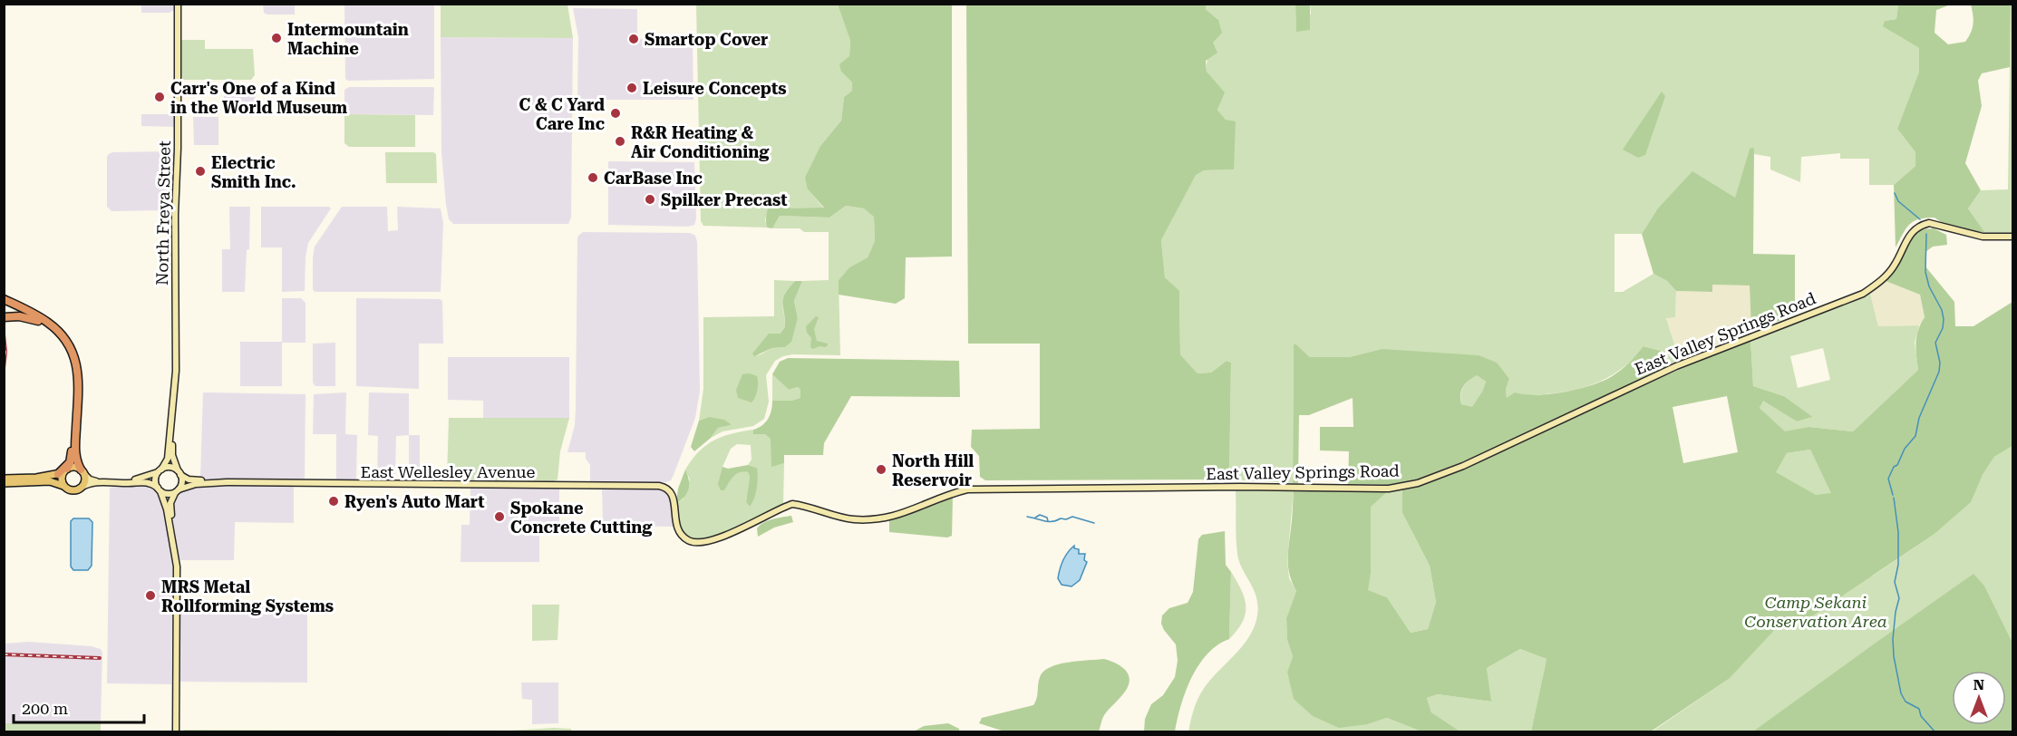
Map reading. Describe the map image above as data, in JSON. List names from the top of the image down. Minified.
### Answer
{"streets":{"street":["North Freya Street","East Valley Springs Road","East Wellesley Avenue"]},"crossings":[["North Freya Street","East Wellesley Avenue"],["East Valley Springs Road","East Wellesley Avenue"]],"parks":["Camp Sekani Conservation Area"],"places":["Intermountain Machine","Smartop Cover","Leisure Concepts","Carr's One of a Kind in the World Museum","C & C Yard Care Inc","R&R Heating & Air Conditioning","Electric Smith Inc.","CarBase Inc","Spilker Precast","North Hill Reservoir","Ryen's Auto Mart","Spokane Concrete Cutting","MRS Metal Rollforming Systems"],"scale_bar":"200 m","north":"top"}
